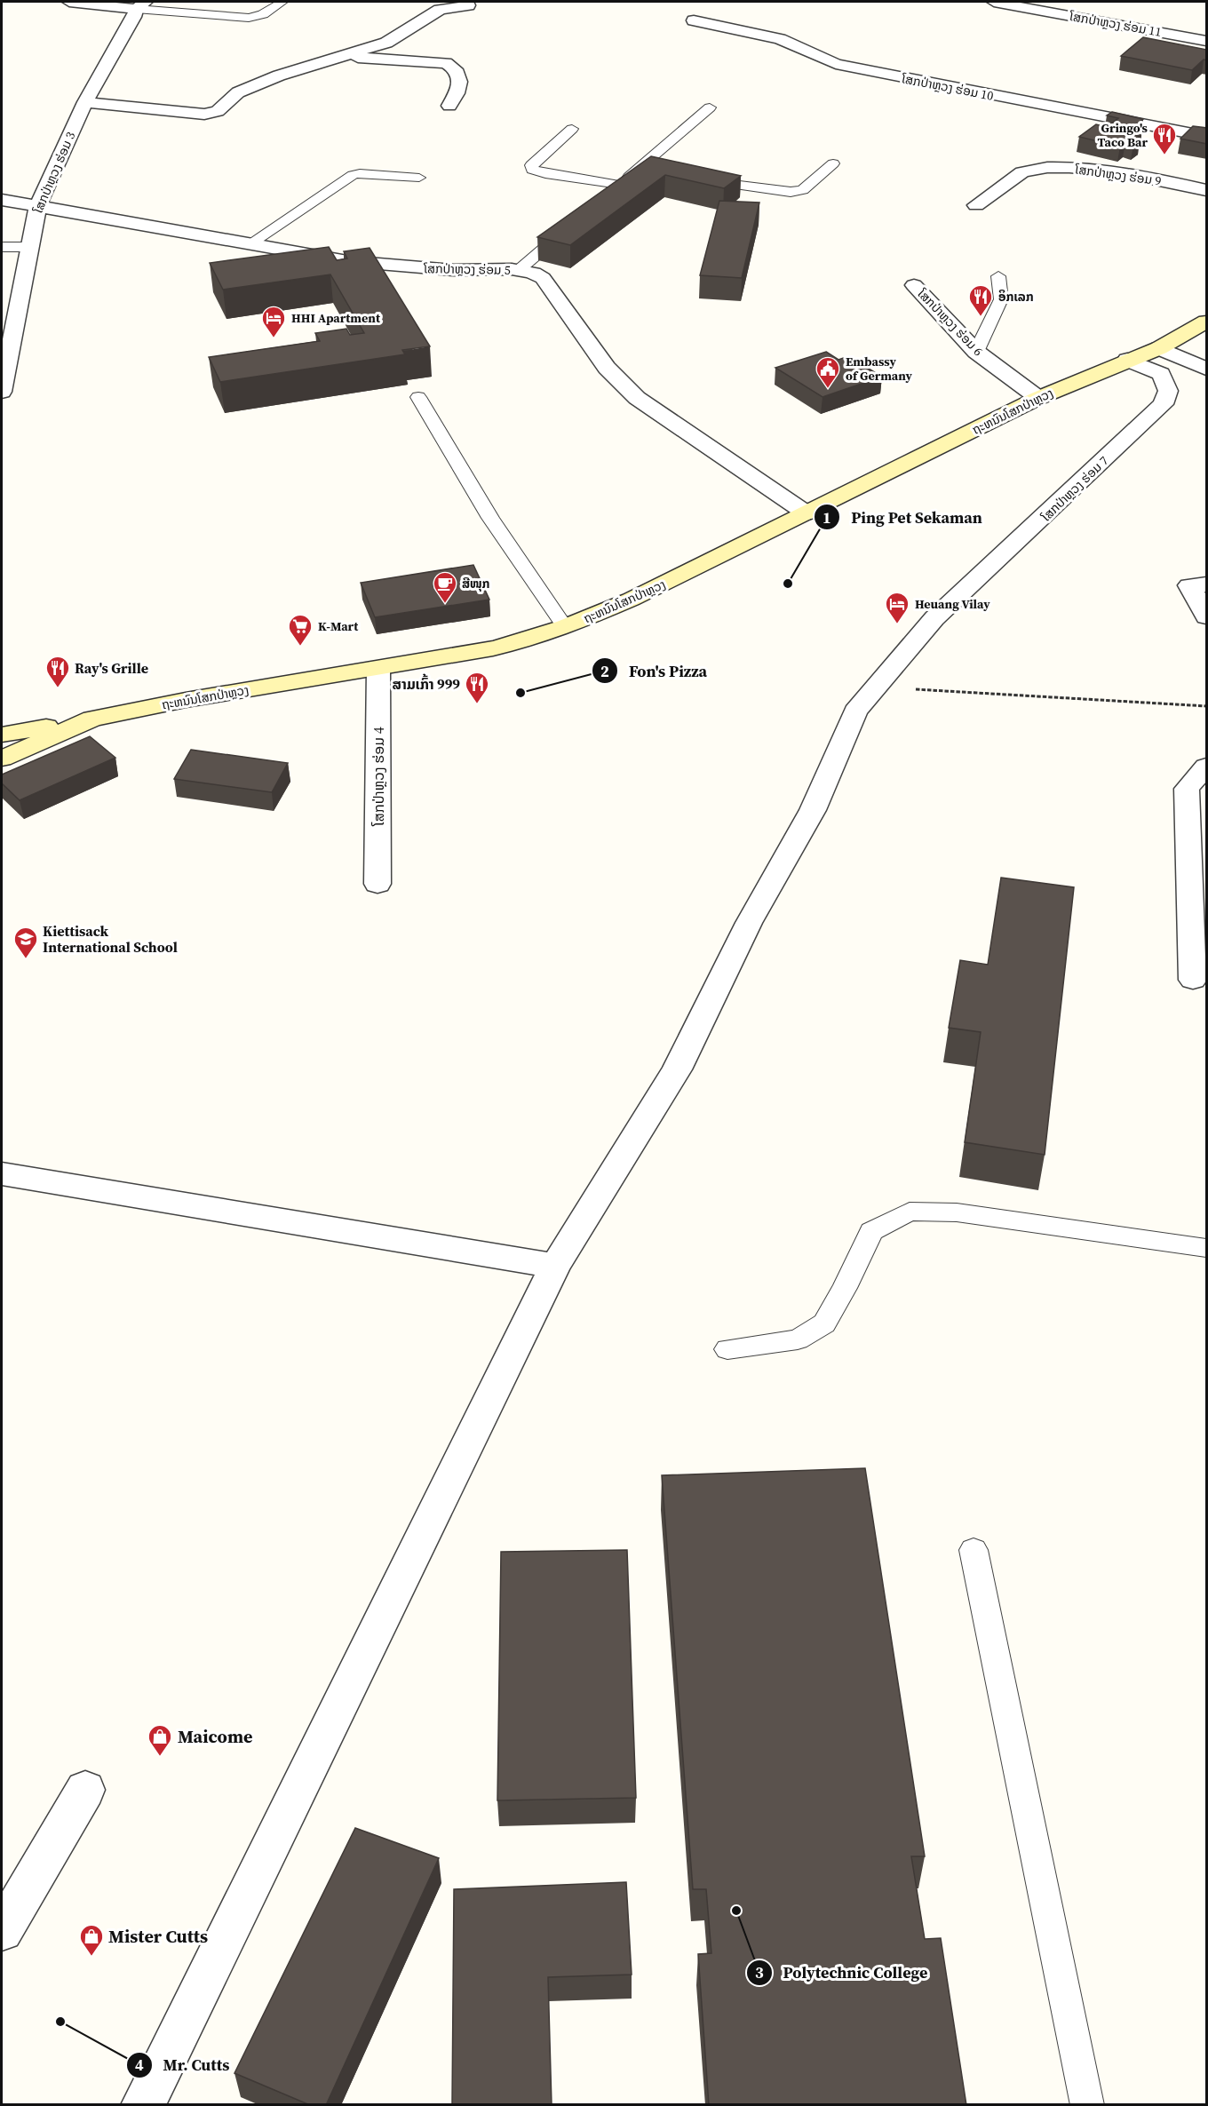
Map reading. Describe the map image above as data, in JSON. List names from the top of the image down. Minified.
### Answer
{"streets":{"street":["ໂສກປ່າຫຼວງ ຮ່ອມ 11","ໂສກປ່າຫຼວງ ຮ່ອມ 10","ໂສກປ່າຫຼວງ ຮ່ອມ 3","ໂສກປ່າຫຼວງ ຮ່ອມ 9","ໂສກປ່າຫຼວງ ຮ່ອມ 5","ໂສກປ່າຫຼວງ ຮ່ອມ 6","ຖະຫນົນໂສກປ່າຫຼວງ","ໂສກປ່າຫຼວງ ຮ່ອມ 7","ໂສກປ່າຫຼວງ ຮ່ອມ 4"]},"crossings":[["ໂສກປ່າຫຼວງ ຮ່ອມ 3","ໂສກປ່າຫຼວງ ຮ່ອມ 5"],["ໂສກປ່າຫຼວງ ຮ່ອມ 5","ຖະຫນົນໂສກປ່າຫຼວງ"],["ໂສກປ່າຫຼວງ ຮ່ອມ 6","ຖະຫນົນໂສກປ່າຫຼວງ"],["ຖະຫນົນໂສກປ່າຫຼວງ","ໂສກປ່າຫຼວງ ຮ່ອມ 7"],["ຖະຫນົນໂສກປ່າຫຼວງ","ໂສກປ່າຫຼວງ ຮ່ອມ 4"]],"places":{"restaurant":["Gringo's Taco Bar","ອິກເລກ","Ray's Grille","ສາມເກົ້າ 999"],"hotel":["HHI Apartment","Heuang Vilay"],"public building":["Embassy of Germany"],"other":["Ping Pet Sekaman","Fon's Pizza","Polytechnic College","Mr. Cutts"],"cafe":["ສີໜຸກ"],"supermarket":["K-Mart"],"school or university":["Kiettisack International School"],"shop":["Maicome","Mister Cutts"]}}
